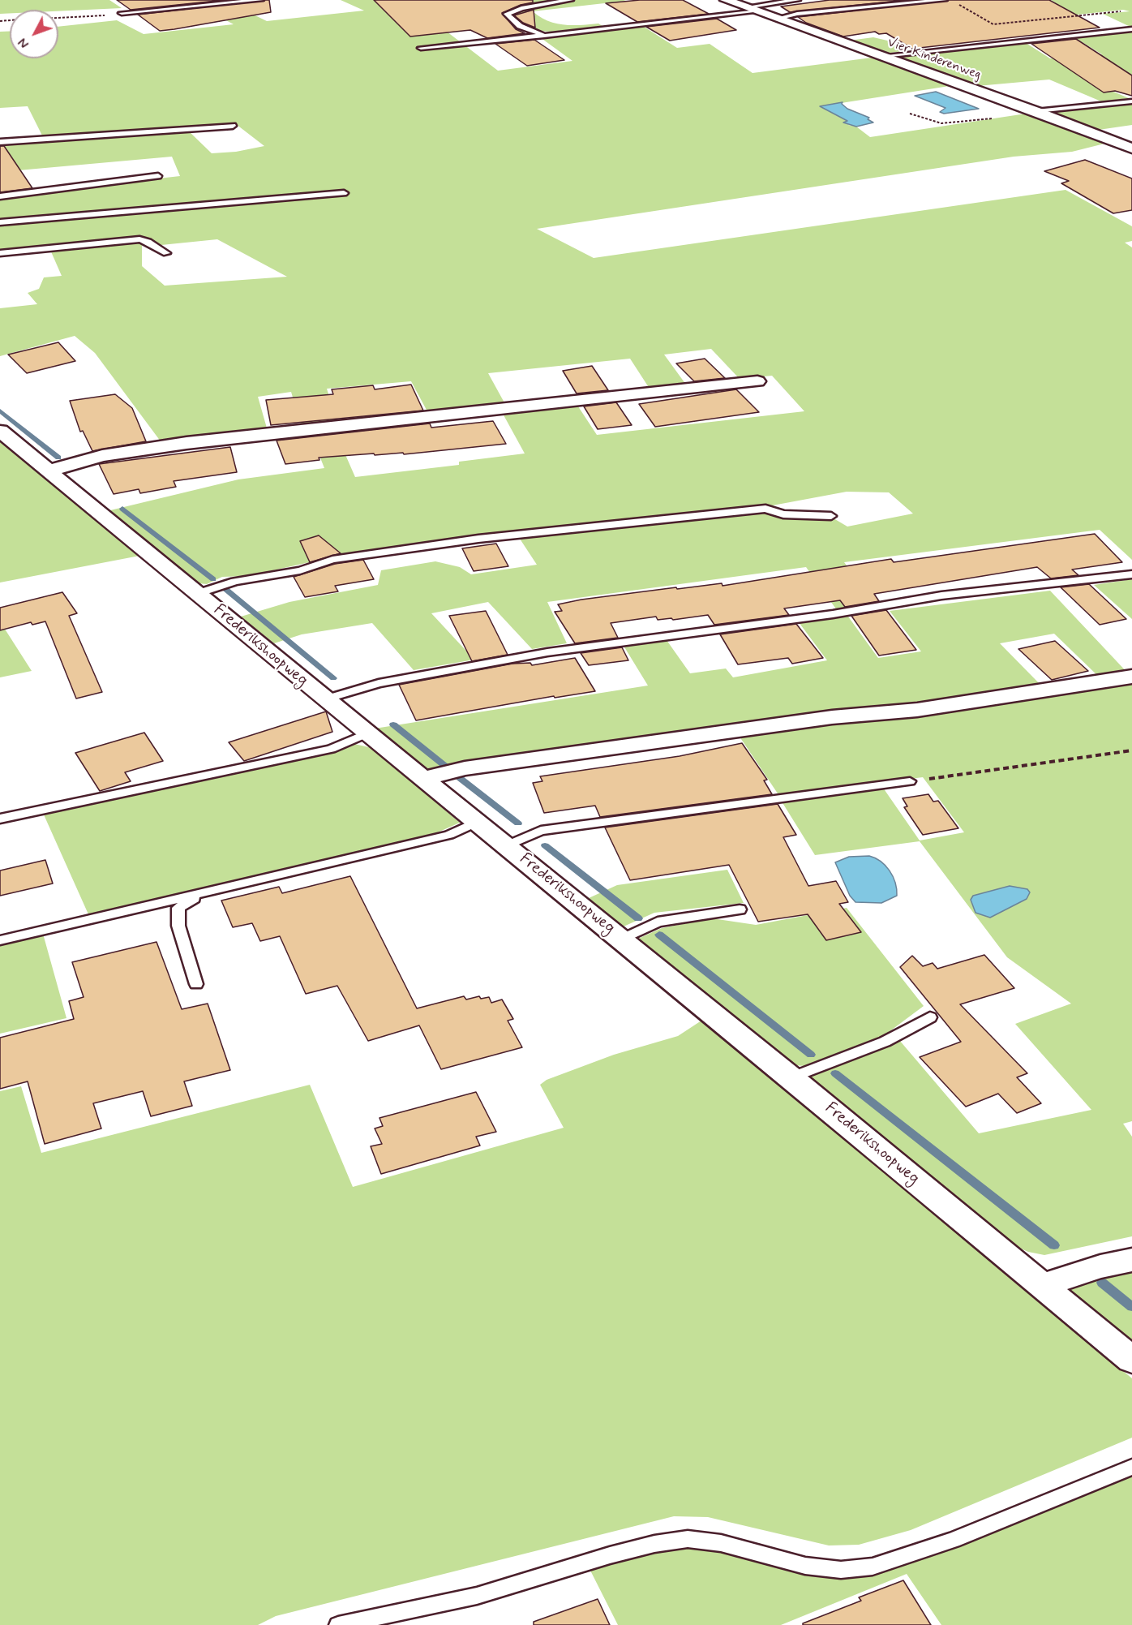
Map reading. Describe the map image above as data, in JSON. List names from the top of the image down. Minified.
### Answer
{"streets":{"street":["Vier Kinderenweg","Frederikshoopweg"]},"north":"bottom left"}
